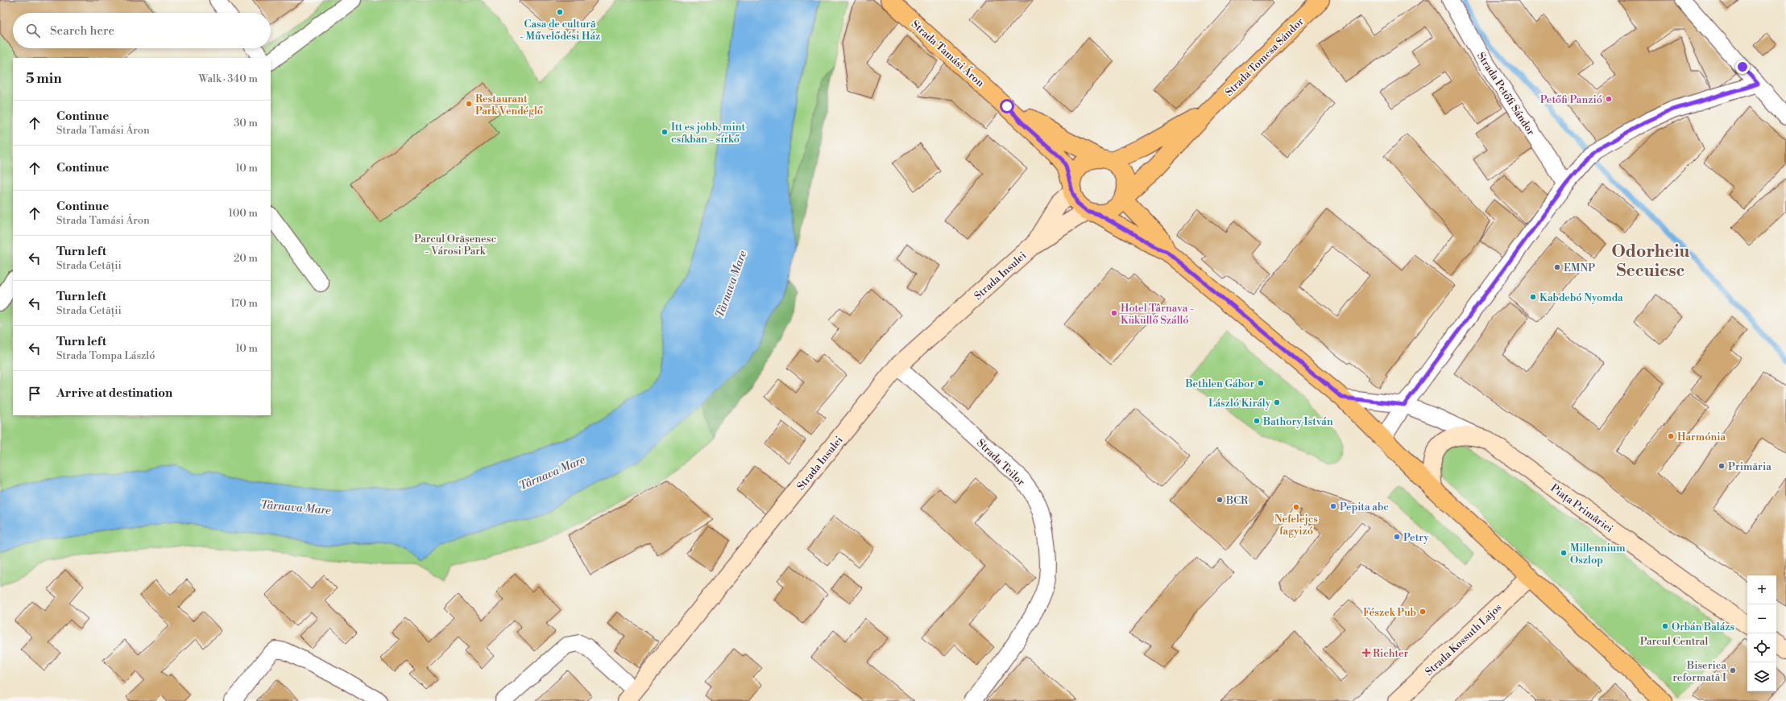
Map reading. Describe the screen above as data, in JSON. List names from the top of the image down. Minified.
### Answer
{"streets":{"main road":["Strada Tamási Áron","Strada Tomcsa Sándor","Strada Insulei","Piața Primăriei","Strada Kossuth Lajos"],"street":["Strada Petőfi Sándor","Strada Teilor"]},"crossings":[["Strada Tamási Áron","Strada Insulei"],["Strada Insulei","Strada Teilor"]],"districts":["Odorheiu Secuiesc"],"water":["Târnava Mare"],"parks":["Parcul Orășenesc - Városi Park","Parcul Central"],"places":{"other":["Casa de cultură - Művelődési Ház","Petőfi Panzió","Restaurant Park Vendéglő","Itt es jobb, mint csíkban - sírkő","EMNP","Kabdebó Nyomda","Hotel Târnava - Küküllő Szálló","Bethlen Gábor","László Király","Bathory István","Harmónia","Primăria","BCR","Pepita abc","Nefelejcs fagyizó","Petry","Millennium Oszlop","Fészek Pub","Orbán Balázs","Biserica reformată I"],"health":["Richter"]},"page":{"search":"Search here","heading":["5 min","Walk · 340 m"],"list":[["Continue","Strada Tamási Áron","30 m"],["Continue","10 m"],["Continue","Strada Tamási Áron","100 m"],["Turn left","Strada Cetății","20 m"],["Turn left","Strada Cetății","170 m"],["Turn left","Strada Tompa László","10 m"],"Arrive at destination"],"map_buttons":["+","−"]}}
